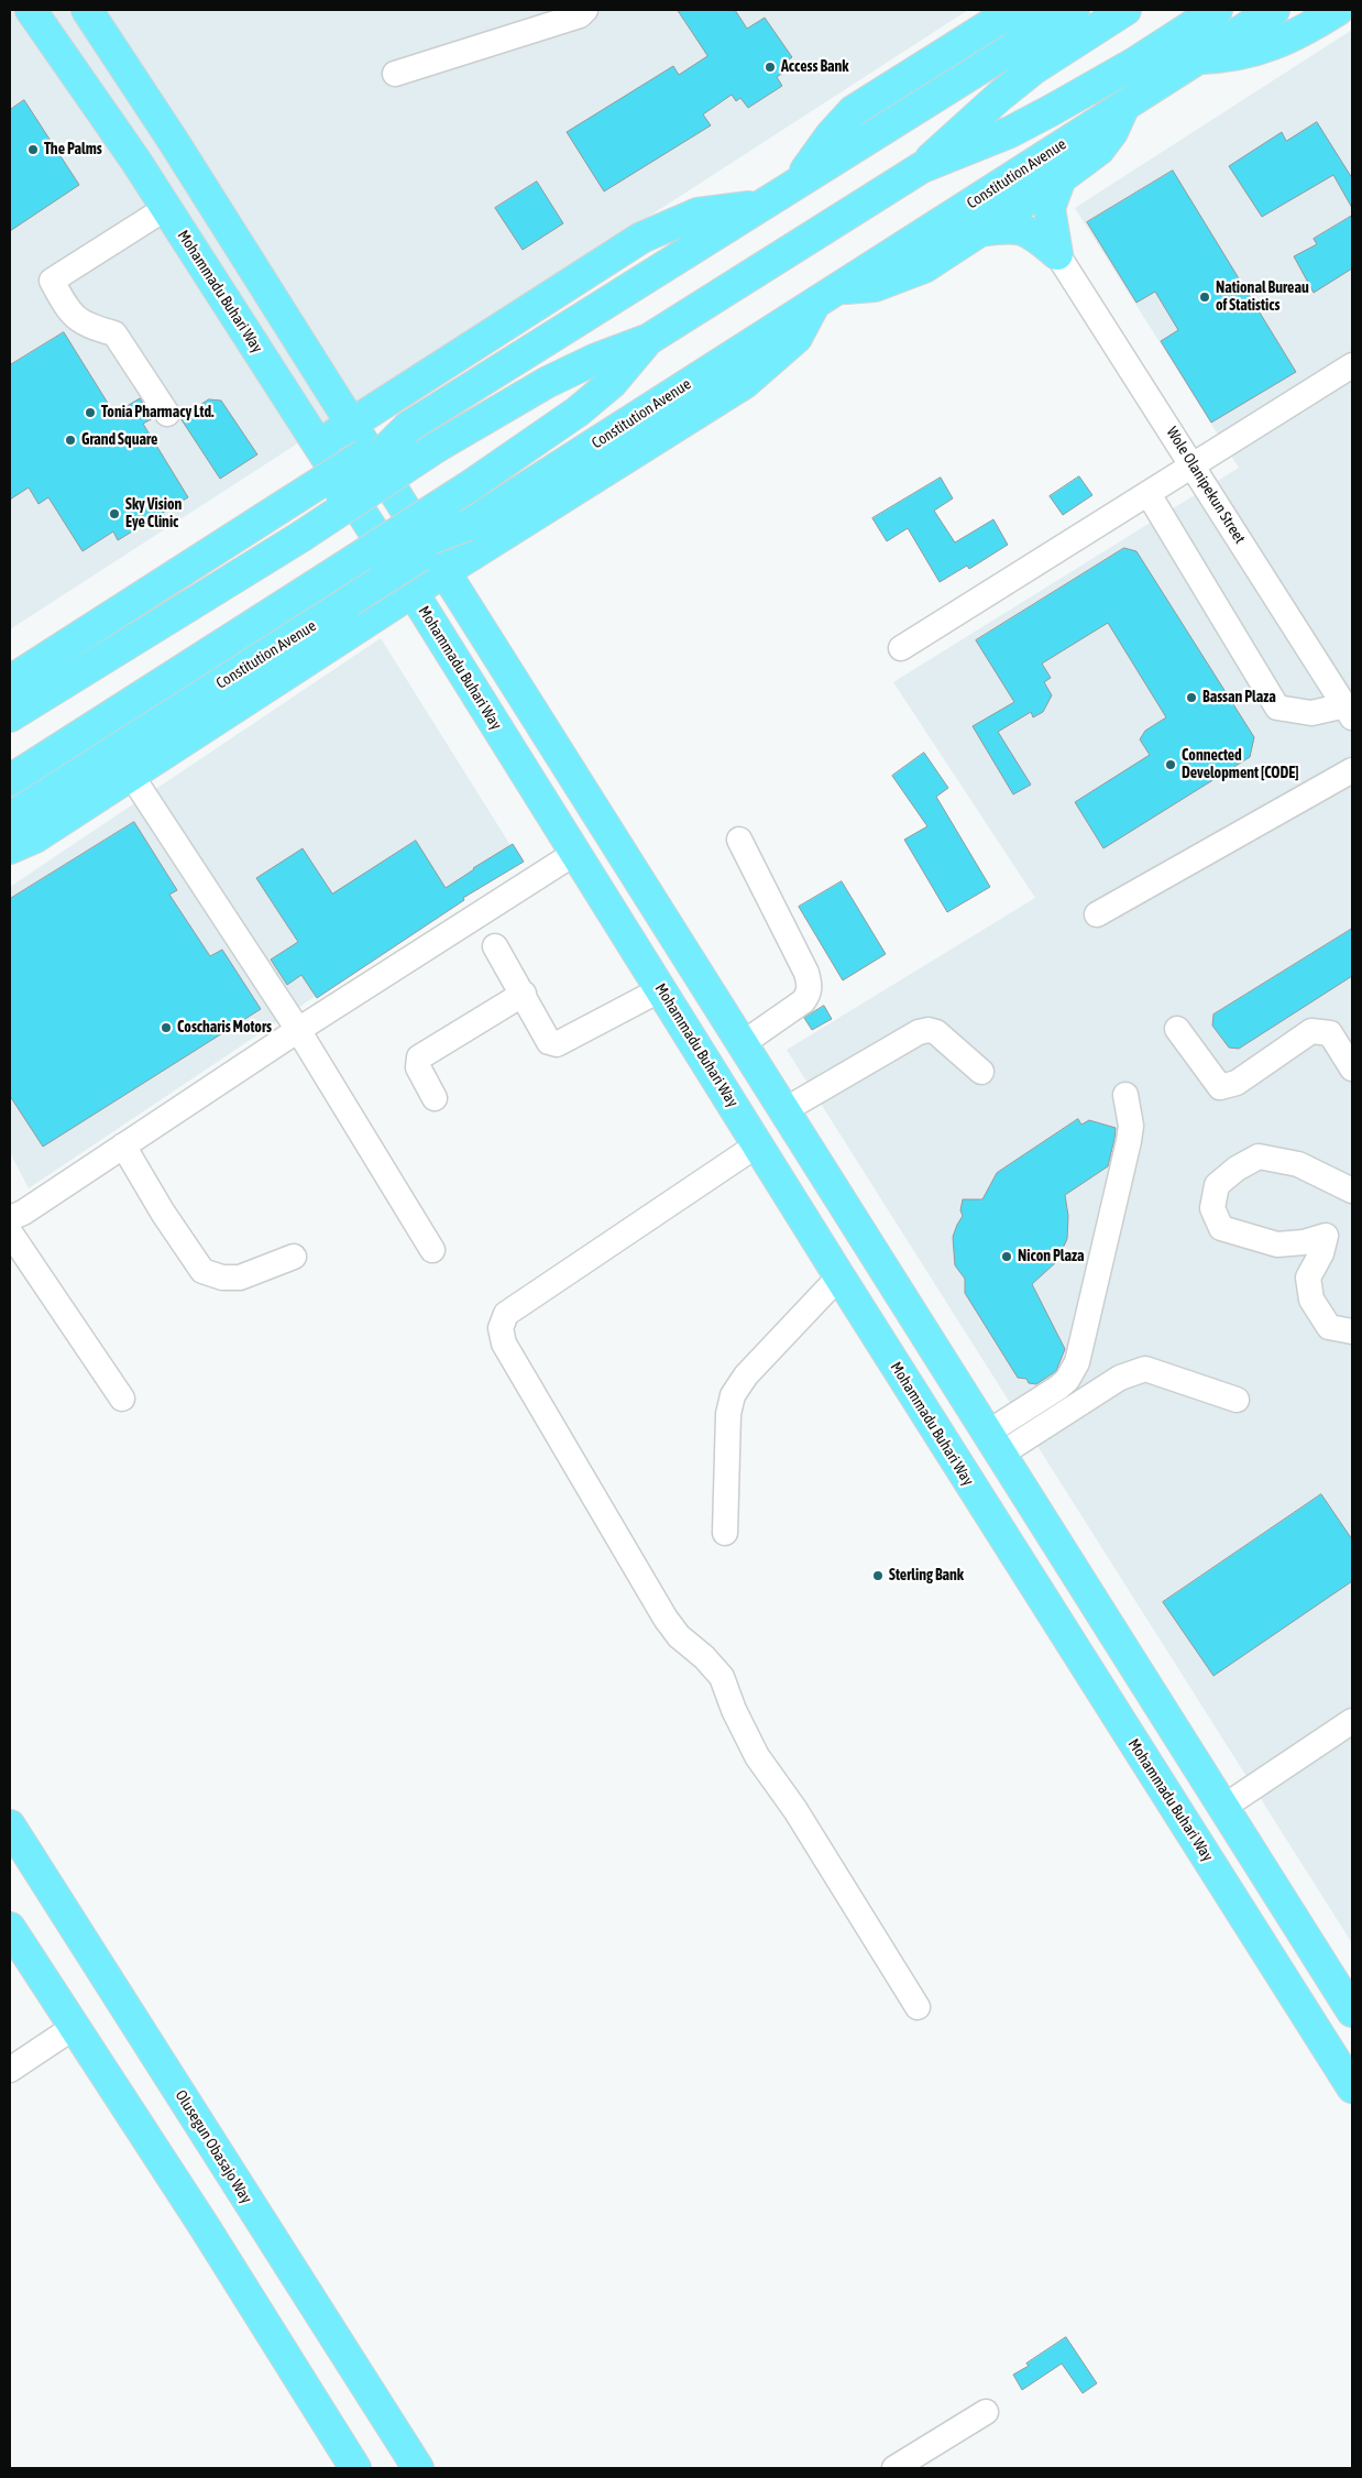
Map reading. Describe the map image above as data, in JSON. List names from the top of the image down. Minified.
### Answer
{"streets":{"main road":["Constitution Avenue","Mohammadu Buhari Way","Olusegun Obasajo Way"],"street":["Wole Olanipekun Street"]},"places":["Access Bank","The Palms","National Bureau of Statistics","Tonia Pharmacy Ltd.","Grand Square","Sky Vision Eye Clinic","Bassan Plaza","Connected Development [CODE]","Coscharis Motors","Nicon Plaza","Sterling Bank"]}
